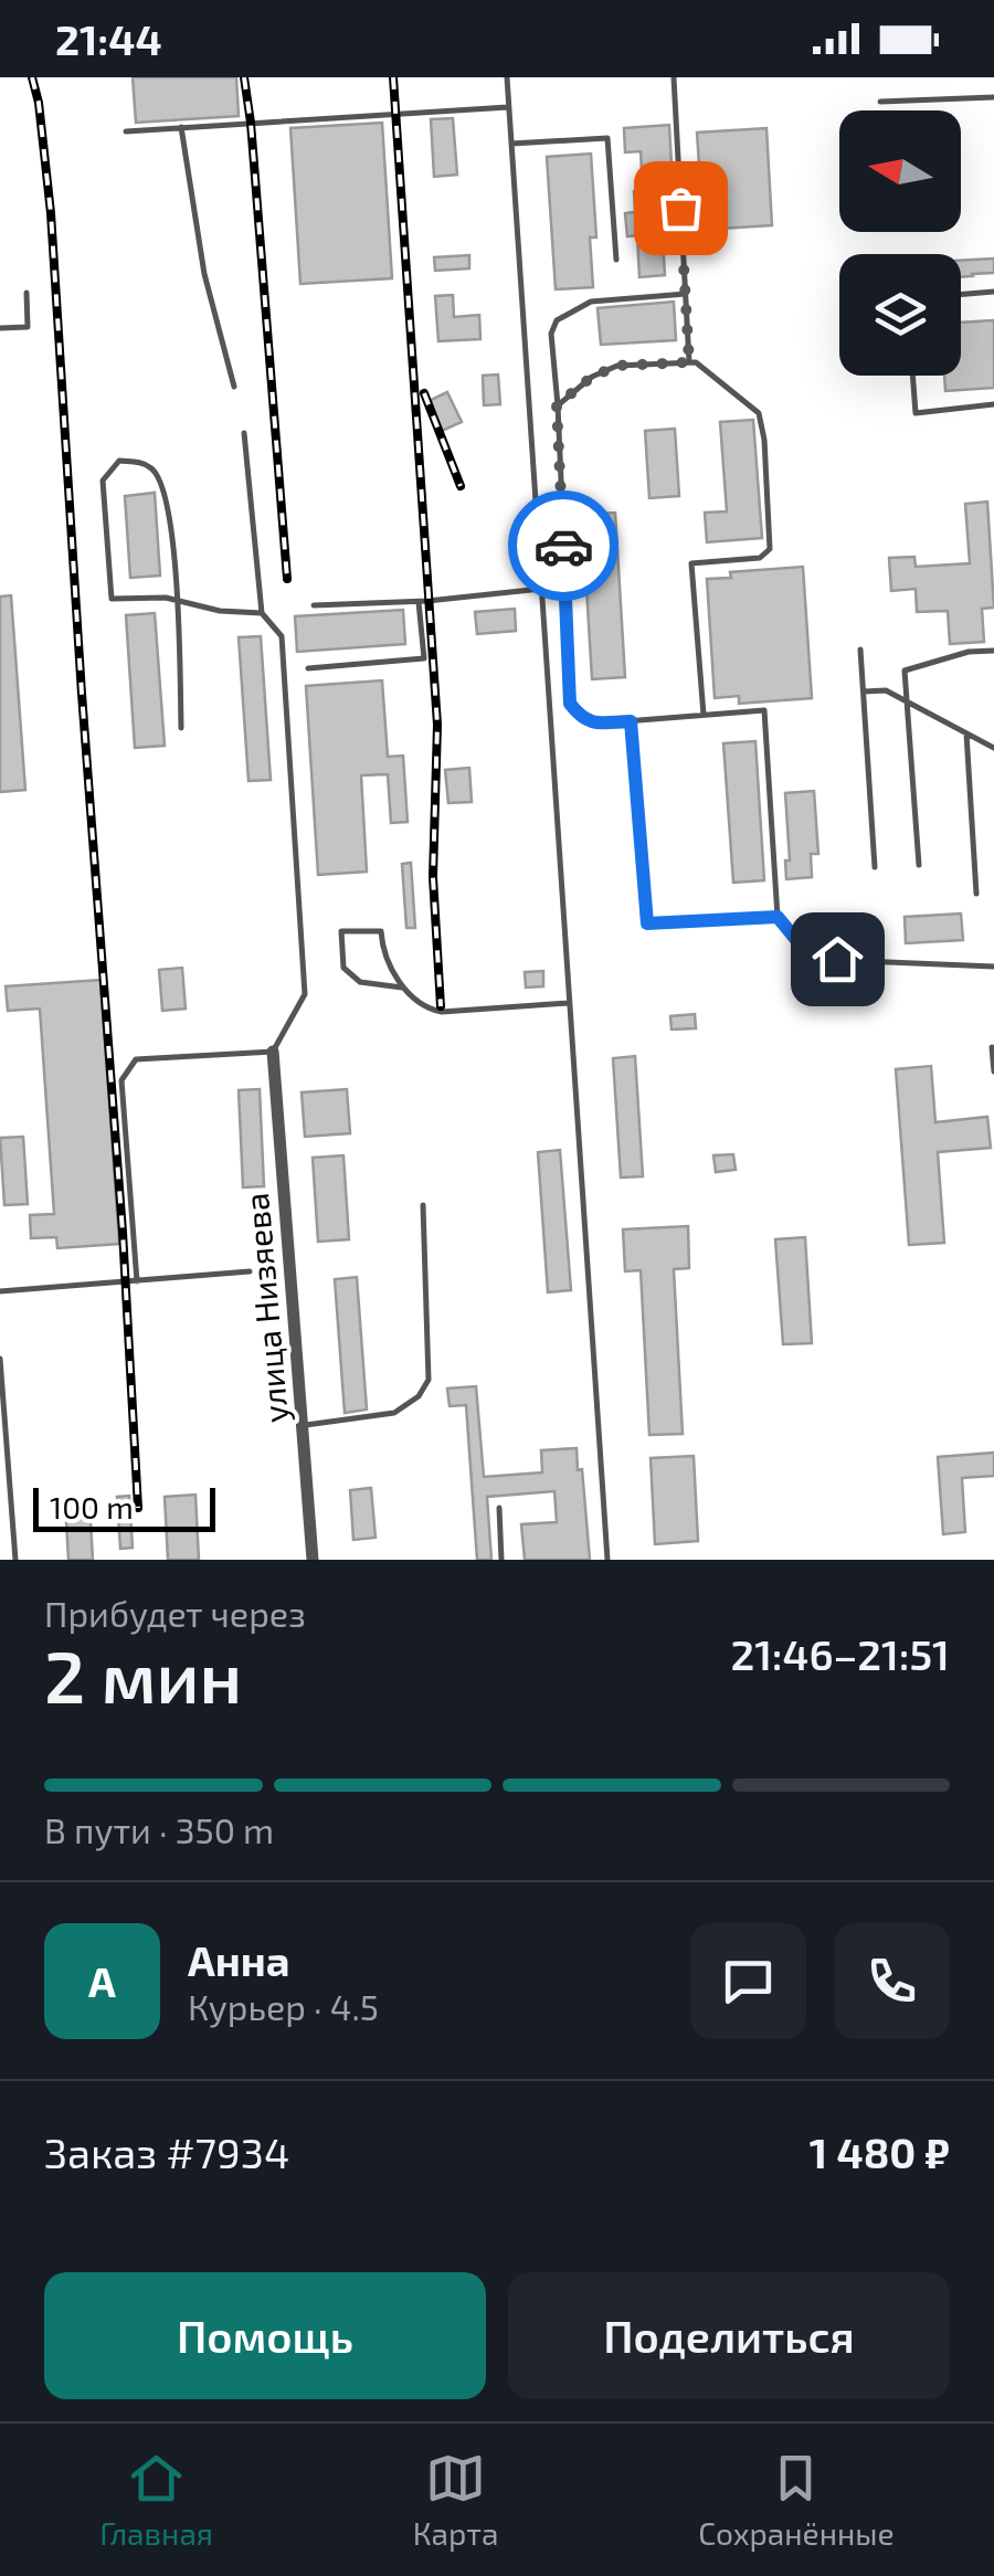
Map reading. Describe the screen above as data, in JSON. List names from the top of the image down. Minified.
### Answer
{"streets":{"street":["улица Низяева"]},"scale_bar":"100 m","north":"left","page":{"status":"21:44","scale":"100 m","heading":["2 мин","Прибудет через","21:46–21:51"],"panel":["Анна","Курьер · 4.5","Заказ #7934","1 480 ₽"],"bar":"В пути · 350 m","round":"А","buttons":["Помощь","Поделиться"],"tabs":["Главная","Карта","Сохранённые"]}}
